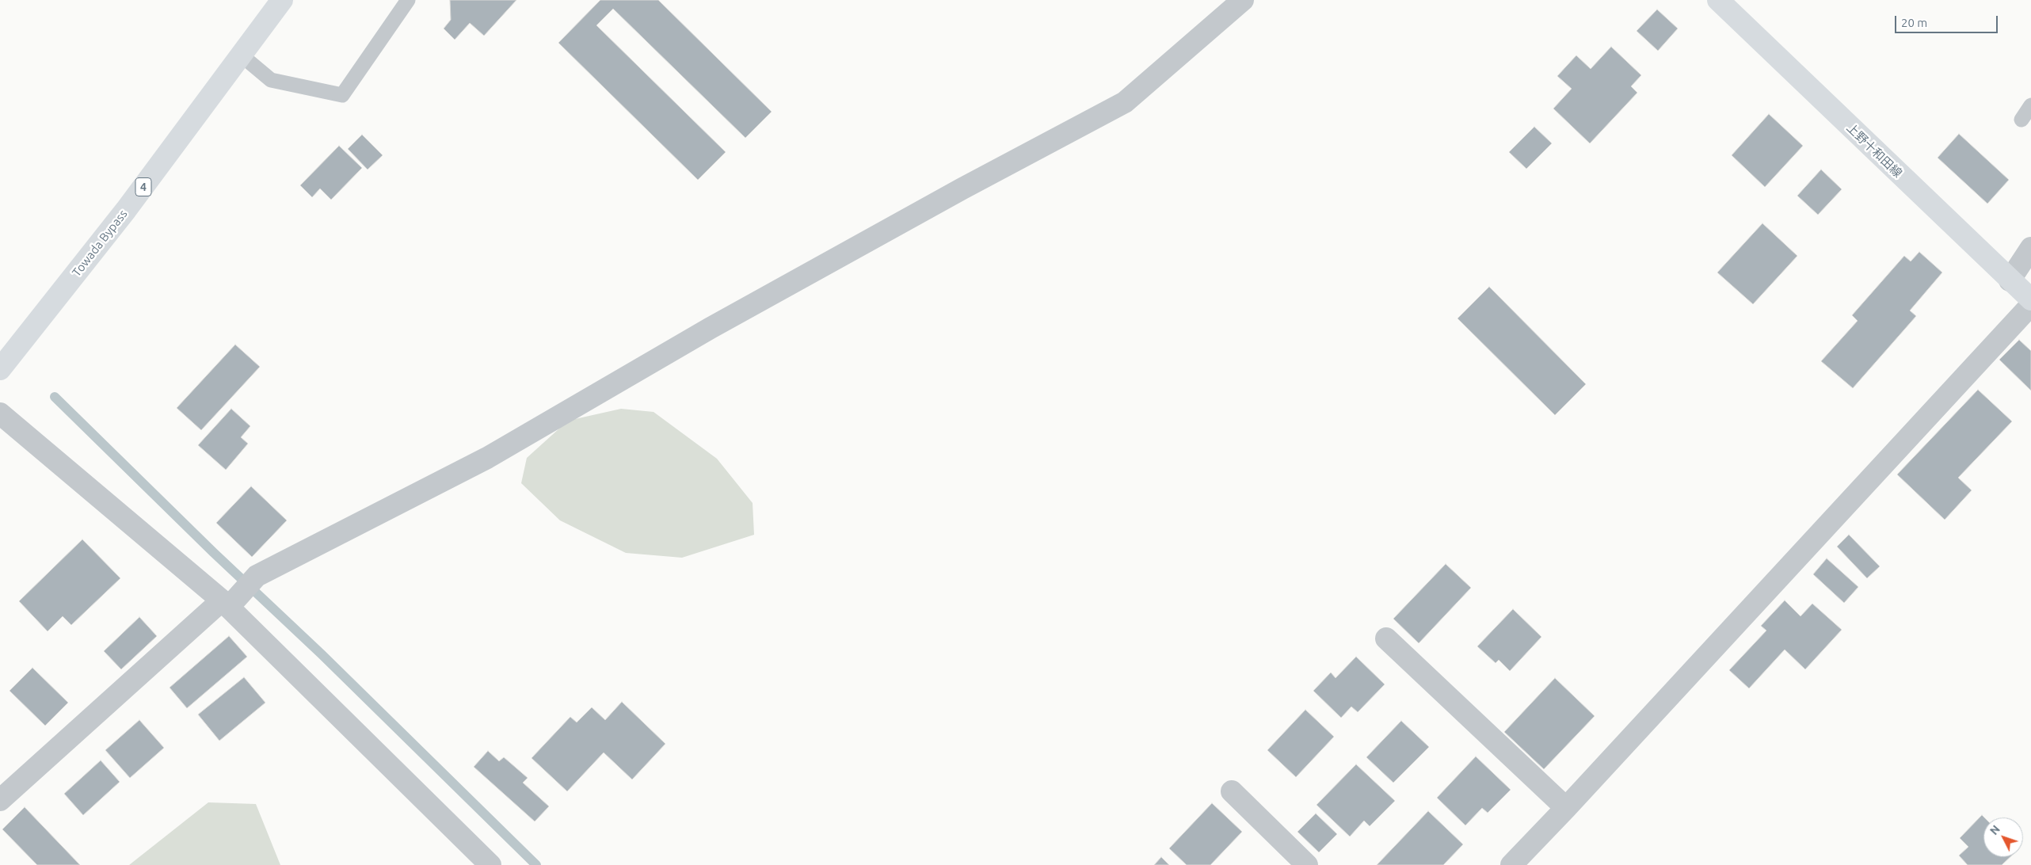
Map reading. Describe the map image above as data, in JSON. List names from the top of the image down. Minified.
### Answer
{"streets":{"main road":["上野十和田線","4","Towada Bypass"]},"scale_bar":"20 m","north":"top left"}
